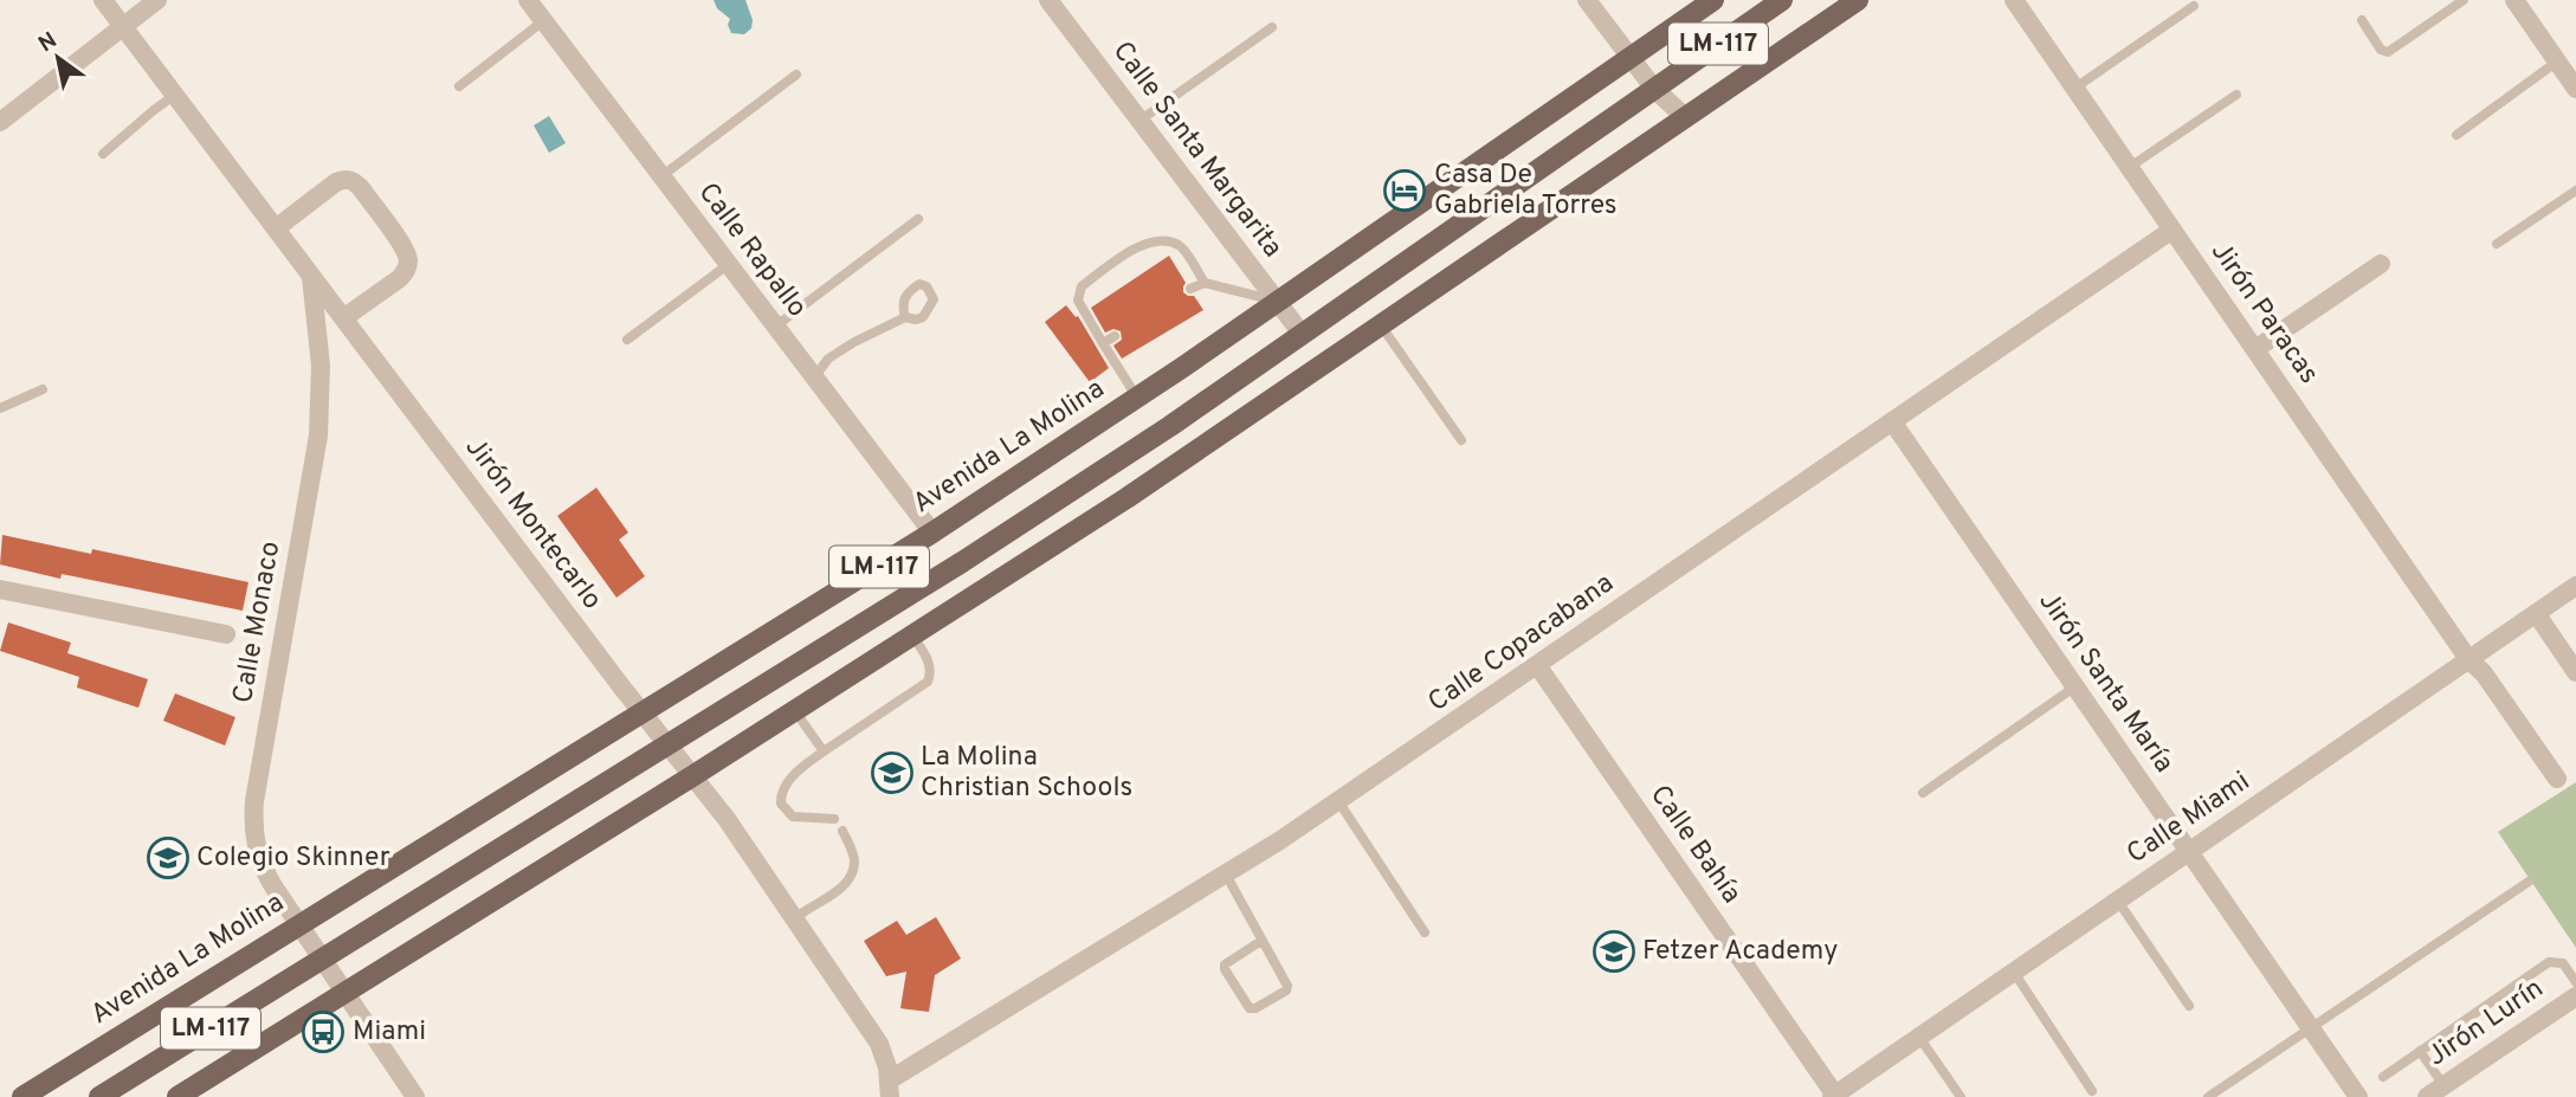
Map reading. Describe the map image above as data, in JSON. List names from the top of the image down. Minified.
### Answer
{"streets":{"main road":["LM-117","Avenida La Molina"],"street":["Calle Santa Margarita","Calle Rapallo","Jirón Paracas","Jirón Montecarlo","Calle Monaco","Calle Copacabana","Jirón Santa María","Calle Miami","Calle Bahía","Jirón Lurín"]},"crossings":[["LM-117","Calle Santa Margarita"],["LM-117","Jirón Montecarlo"],["LM-117","Calle Monaco"],["Calle Santa Margarita","Avenida La Molina"],["Calle Rapallo","Avenida La Molina"],["Jirón Paracas","Calle Copacabana"],["Jirón Paracas","Calle Miami"],["Avenida La Molina","Jirón Montecarlo"],["Avenida La Molina","Calle Monaco"],["Jirón Montecarlo","Calle Monaco"],["Jirón Montecarlo","Calle Copacabana"],["Calle Copacabana","Jirón Santa María"],["Calle Copacabana","Calle Bahía"],["Jirón Santa María","Calle Miami"],["Calle Miami","Calle Bahía"]],"places":{"hotel":["Casa De Gabriela Torres"],"school or university":["La Molina Christian Schools","Colegio Skinner","Fetzer Academy"],"bus stop":["Miami"]},"north":"top left"}
